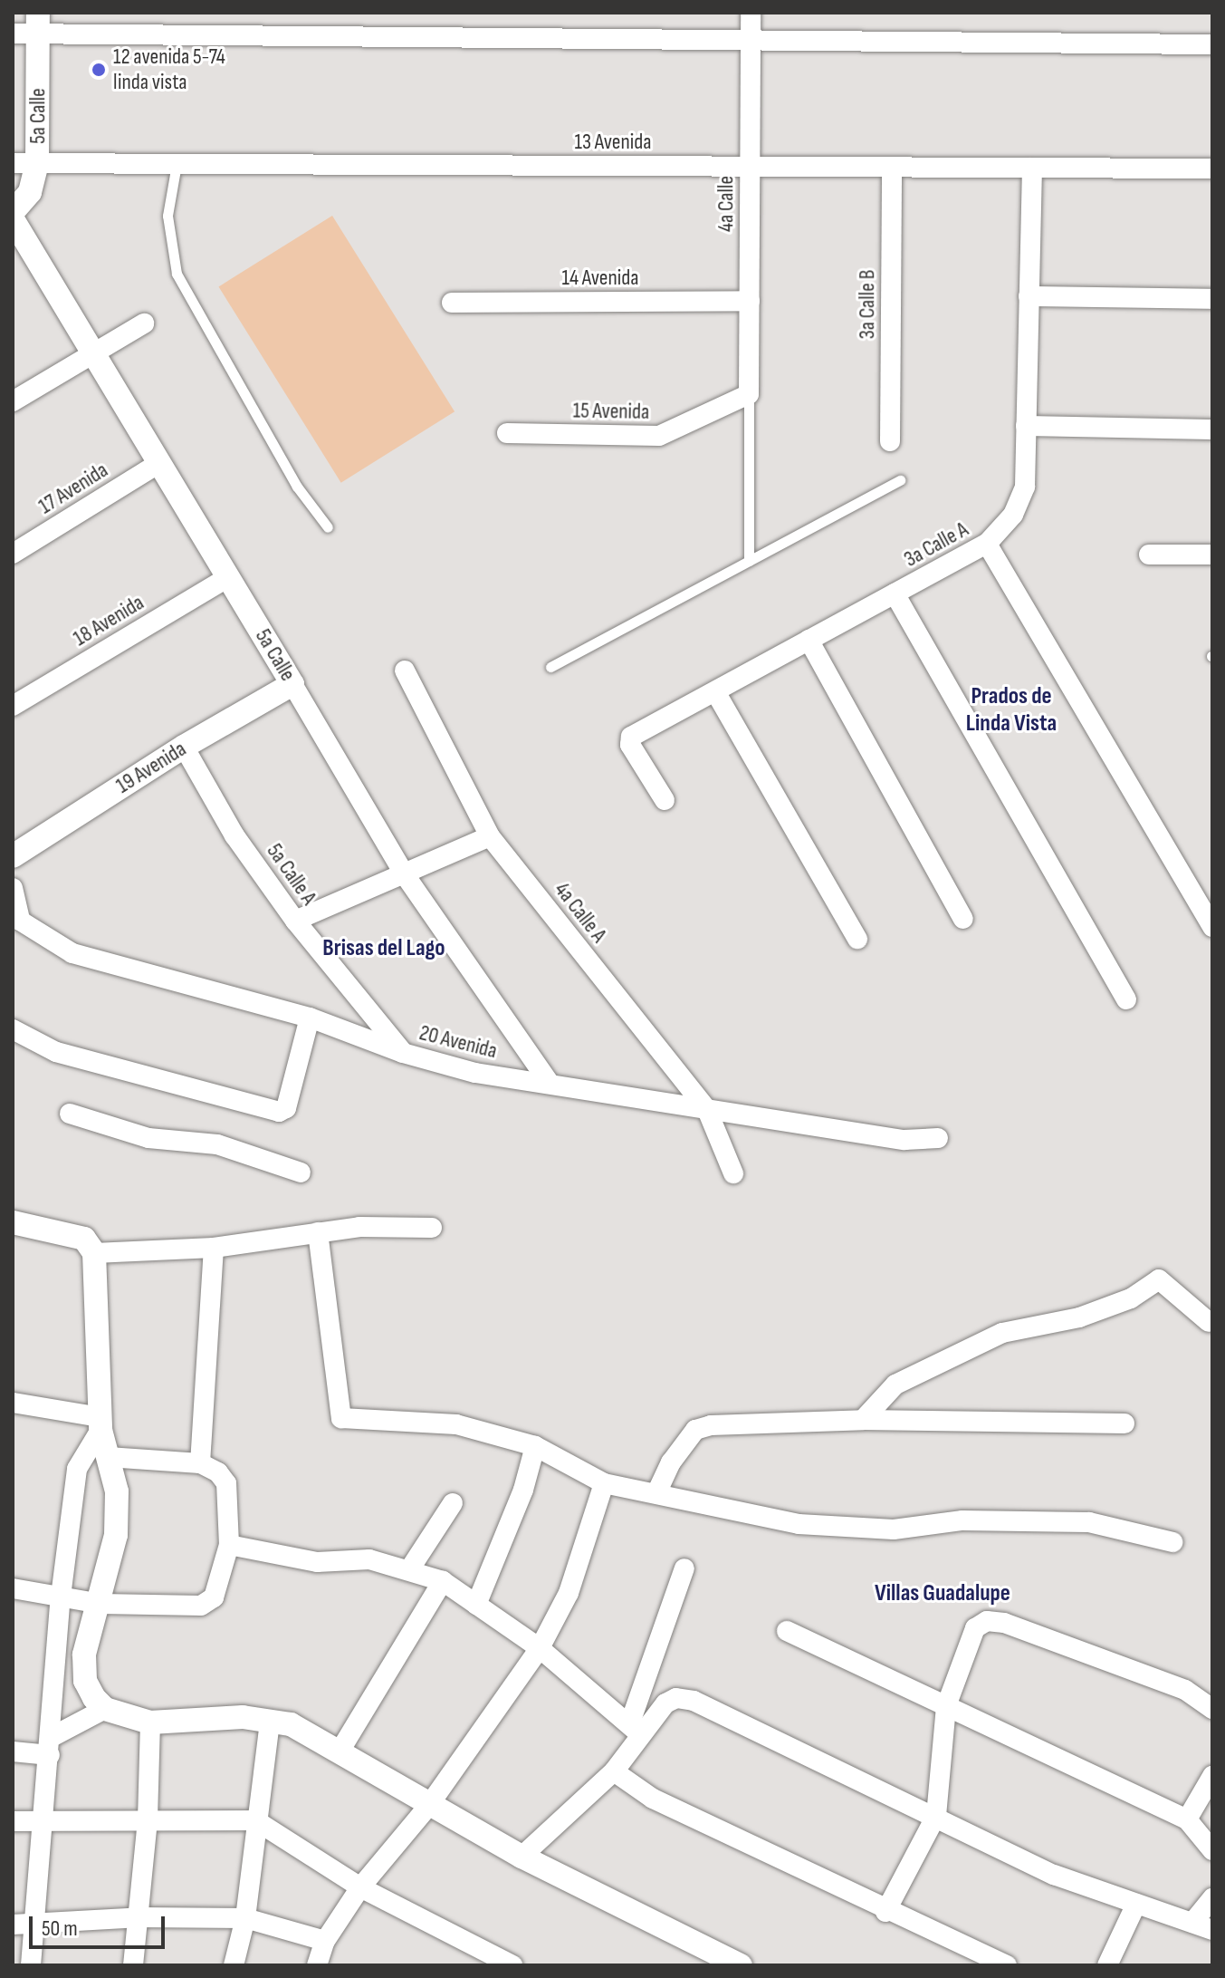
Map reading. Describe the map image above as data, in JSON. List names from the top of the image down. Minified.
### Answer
{"streets":{"street":["5a Calle","13 Avenida","4a Calle","14 Avenida","3a Calle B","15 Avenida","17 Avenida","3a Calle A","18 Avenida","19 Avenida","5a Calle A","4a Calle A","20 Avenida"]},"crossings":[["5a Calle","13 Avenida"],["5a Calle","17 Avenida"],["5a Calle","18 Avenida"],["5a Calle","19 Avenida"],["5a Calle","20 Avenida"],["13 Avenida","4a Calle"],["13 Avenida","3a Calle B"],["13 Avenida","3a Calle A"],["4a Calle","14 Avenida"],["4a Calle","15 Avenida"],["19 Avenida","5a Calle A"],["5a Calle A","20 Avenida"],["4a Calle A","20 Avenida"]],"districts":["Prados de Linda Vista","Brisas del Lago","Villas Guadalupe"],"places":["12 avenida 5-74 linda vista"],"scale_bar":"50 m"}
